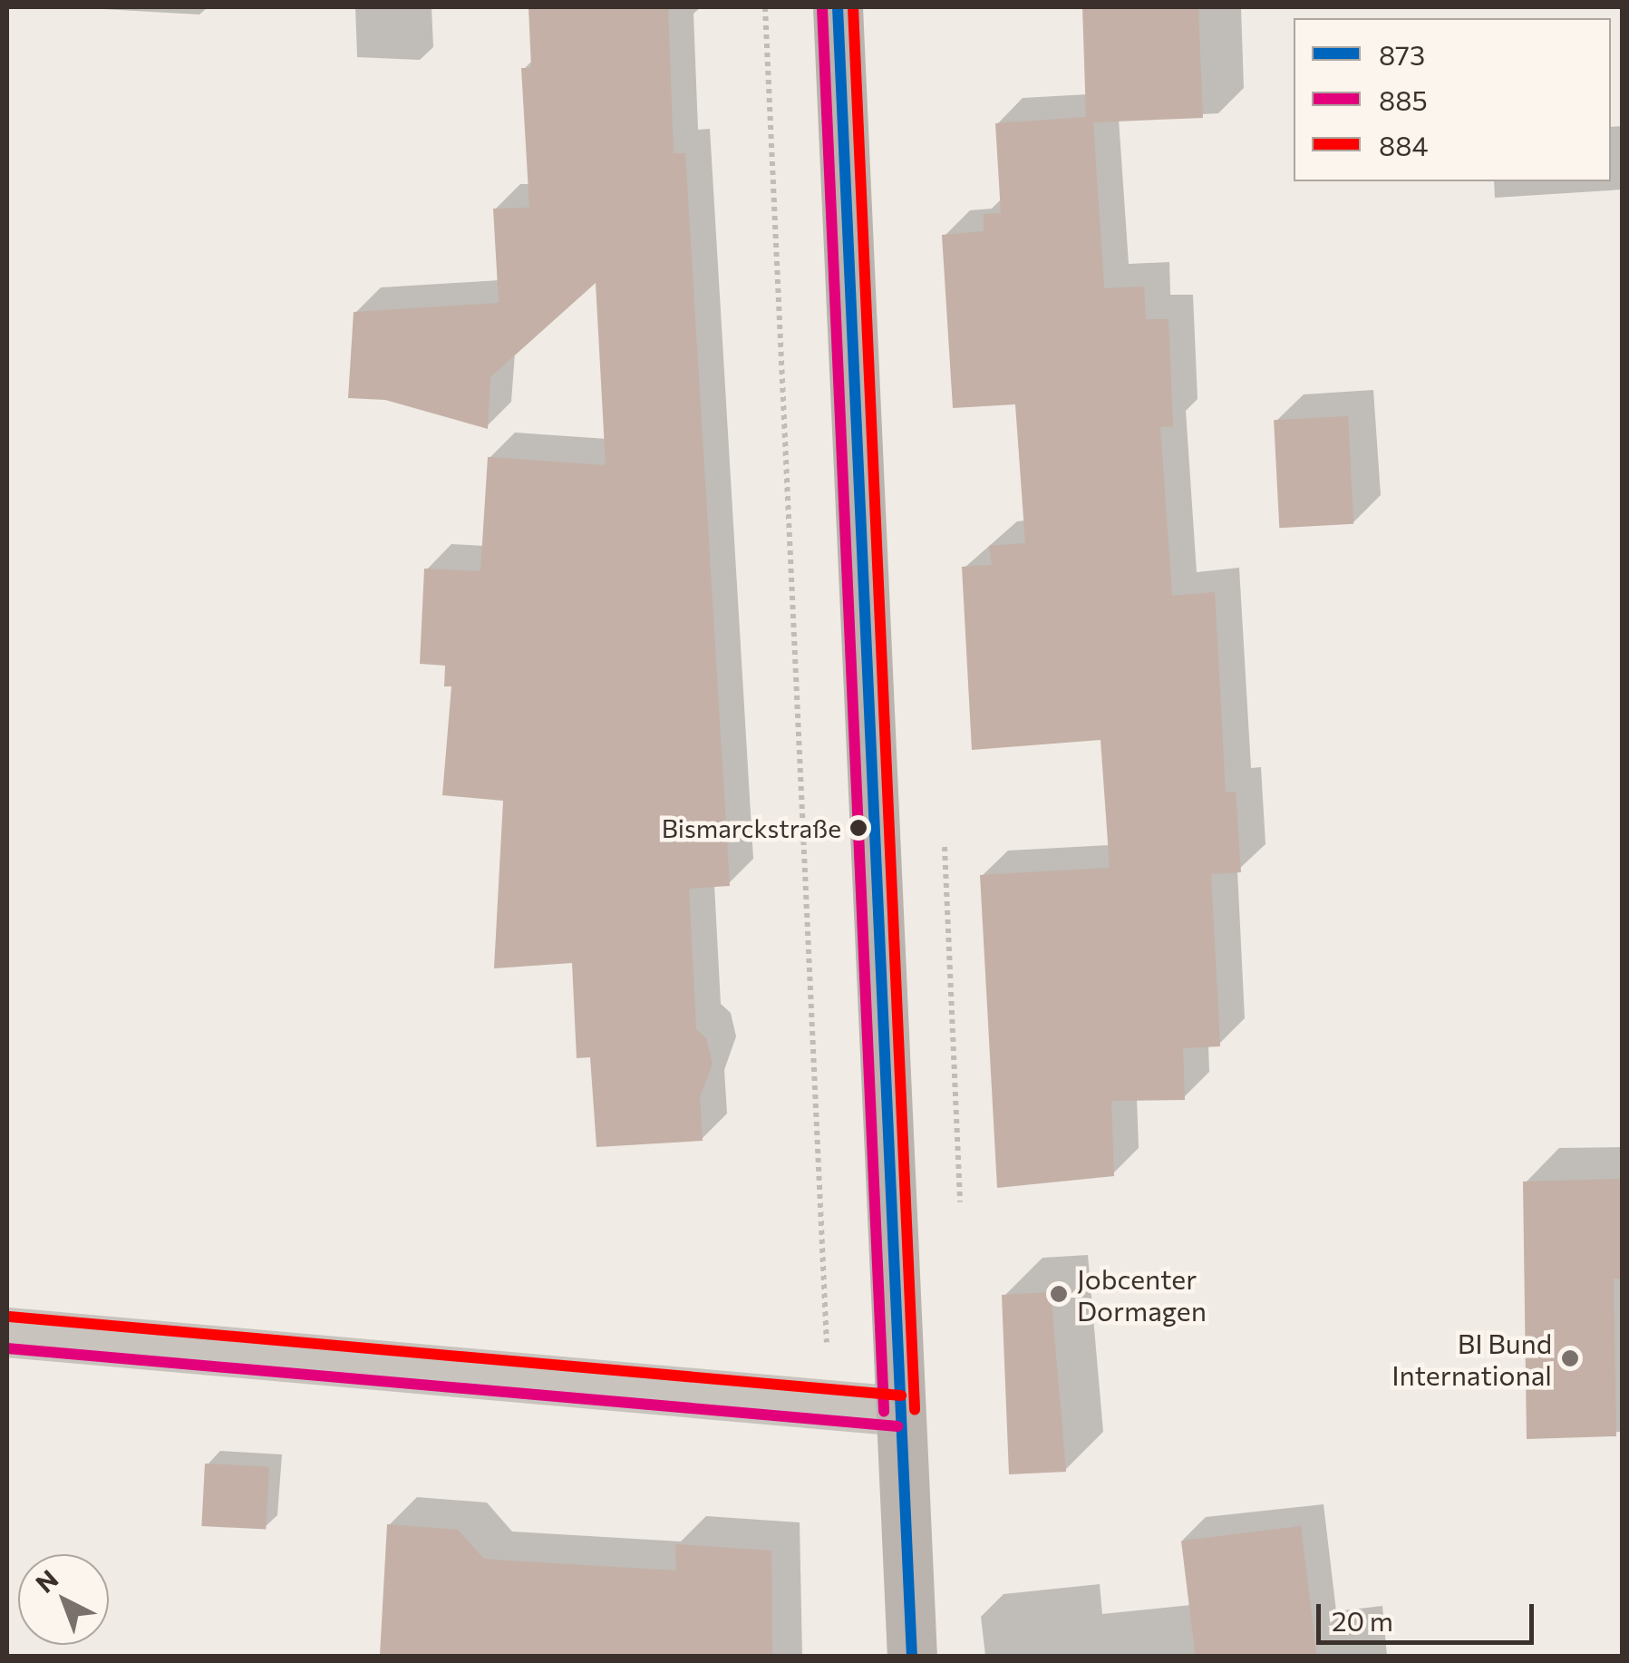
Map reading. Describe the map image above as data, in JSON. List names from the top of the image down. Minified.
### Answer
{"places":["Bismarckstraße","Jobcenter Dormagen","BI Bund International"],"lines":["transit line 873","transit line 884","transit line 885"],"legend":["873","885","884"],"scale_bar":"20 m","north":"top left"}
